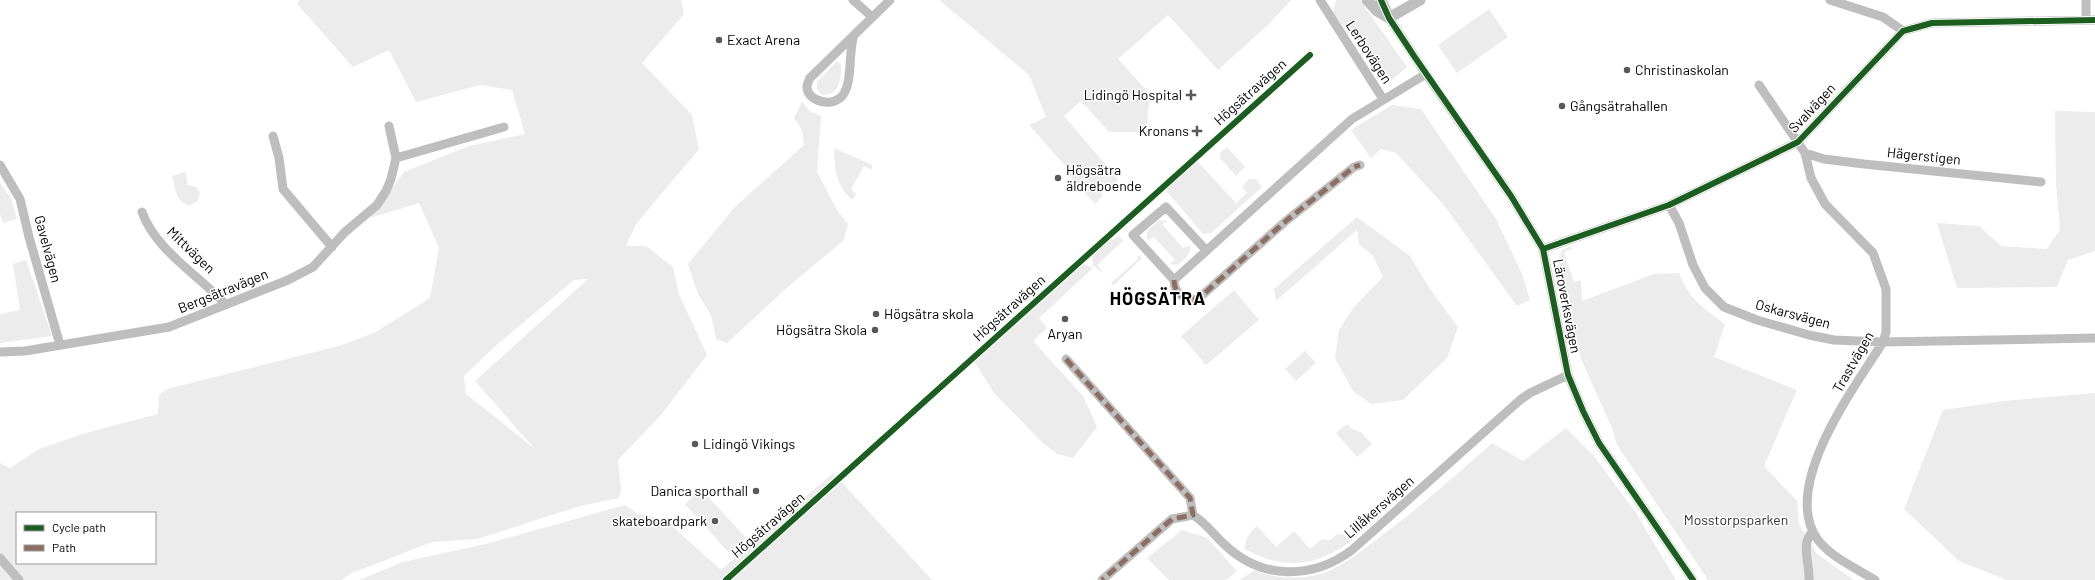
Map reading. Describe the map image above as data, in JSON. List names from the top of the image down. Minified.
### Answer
{"streets":{"street":["Lerbovägen","Svalvägen","Hägerstigen","Gavelvägen","Mittvägen","Bergsätravägen","Läroverksvägen","Oskarsvägen","Trastvägen","Lillåkersvägen"],"cycle path":["Högsätravägen"]},"crossings":[["Svalvägen","Läroverksvägen"],["Svalvägen","Oskarsvägen"],["Svalvägen","Trastvägen"],["Hägerstigen","Trastvägen"],["Gavelvägen","Bergsätravägen"],["Mittvägen","Bergsätravägen"],["Läroverksvägen","Lillåkersvägen"],["Oskarsvägen","Trastvägen"]],"districts":["HÖGSÄTRA"],"parks":["Mosstorpsparken"],"places":{"other":["Exact Arena","Christinaskolan","Gångsätrahallen","Högsätra äldreboende","Högsätra skola","Aryan","Högsätra Skola","Lidingö Vikings","Danica sporthall","skateboardpark"],"health":["Lidingö Hospital","Kronans"]},"legend":["Cycle path","Path"]}
